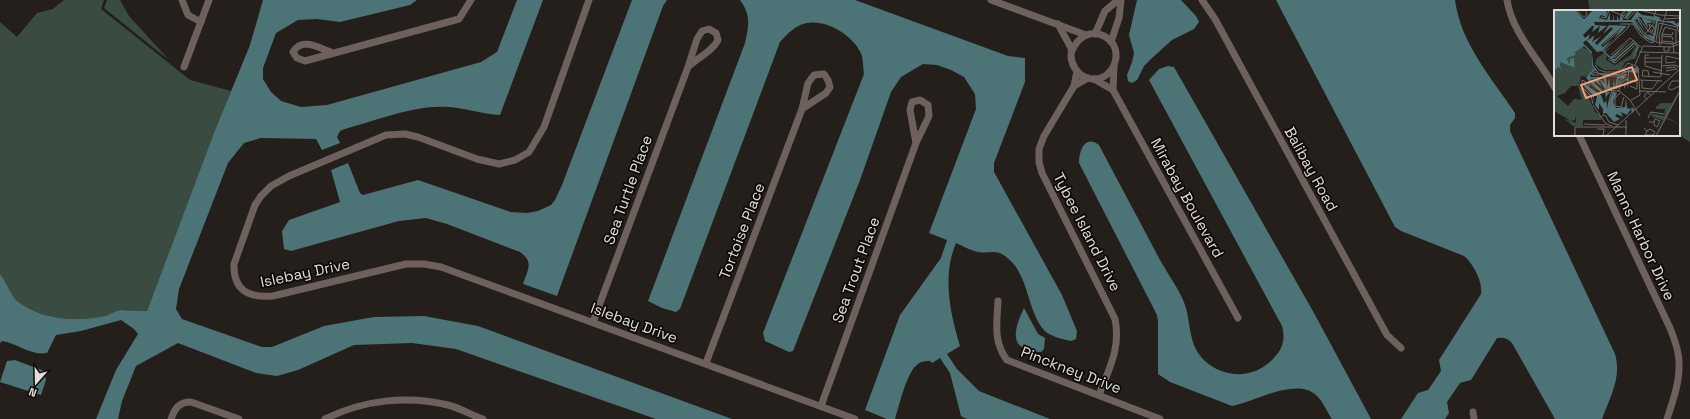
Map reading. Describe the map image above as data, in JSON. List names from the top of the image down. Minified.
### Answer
{"streets":{"street":["Balibay Road","Sea Turtle Place","Mirabay Boulevard","Tortoise Place","Tybee Island Drive","Manns Harbor Drive","Sea Trout Place","Islebay Drive","Pinckney Drive"]},"crossings":[["Sea Turtle Place","Islebay Drive"],["Tortoise Place","Islebay Drive"],["Tybee Island Drive","Pinckney Drive"],["Sea Trout Place","Islebay Drive"]],"north":"bottom"}
